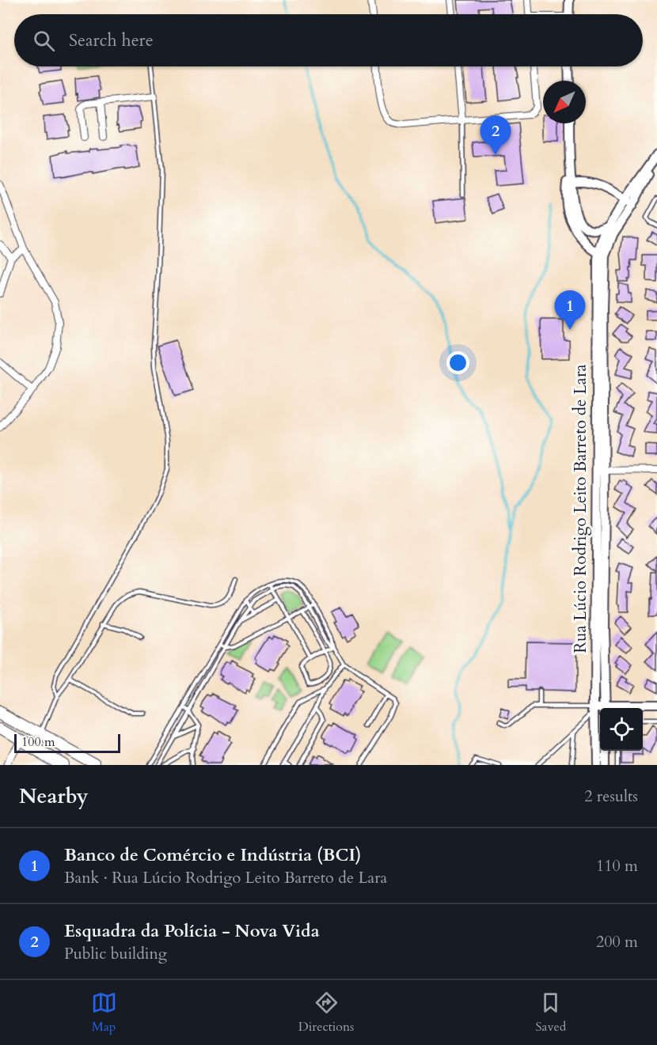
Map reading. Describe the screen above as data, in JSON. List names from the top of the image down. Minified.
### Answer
{"streets":{"street":["Rua Lúcio Rodrigo Leito Barreto de Lara"]},"scale_bar":"100 m","north":"bottom left","page":{"search":"Search here","pins":["2","1"],"scale":"100 m","heading":["Nearby","2 results"],"list":[{"mark":"1","name":"Banco de Comércio e Indústria (BCI)","note":"Bank · Rua Lúcio Rodrigo Leito Barreto de Lara","value":"110 m"},{"mark":"2","name":"Esquadra da Polícia - Nova Vida","note":"Public building","value":"200 m"}],"nav":["Map","Directions","Saved"]}}
